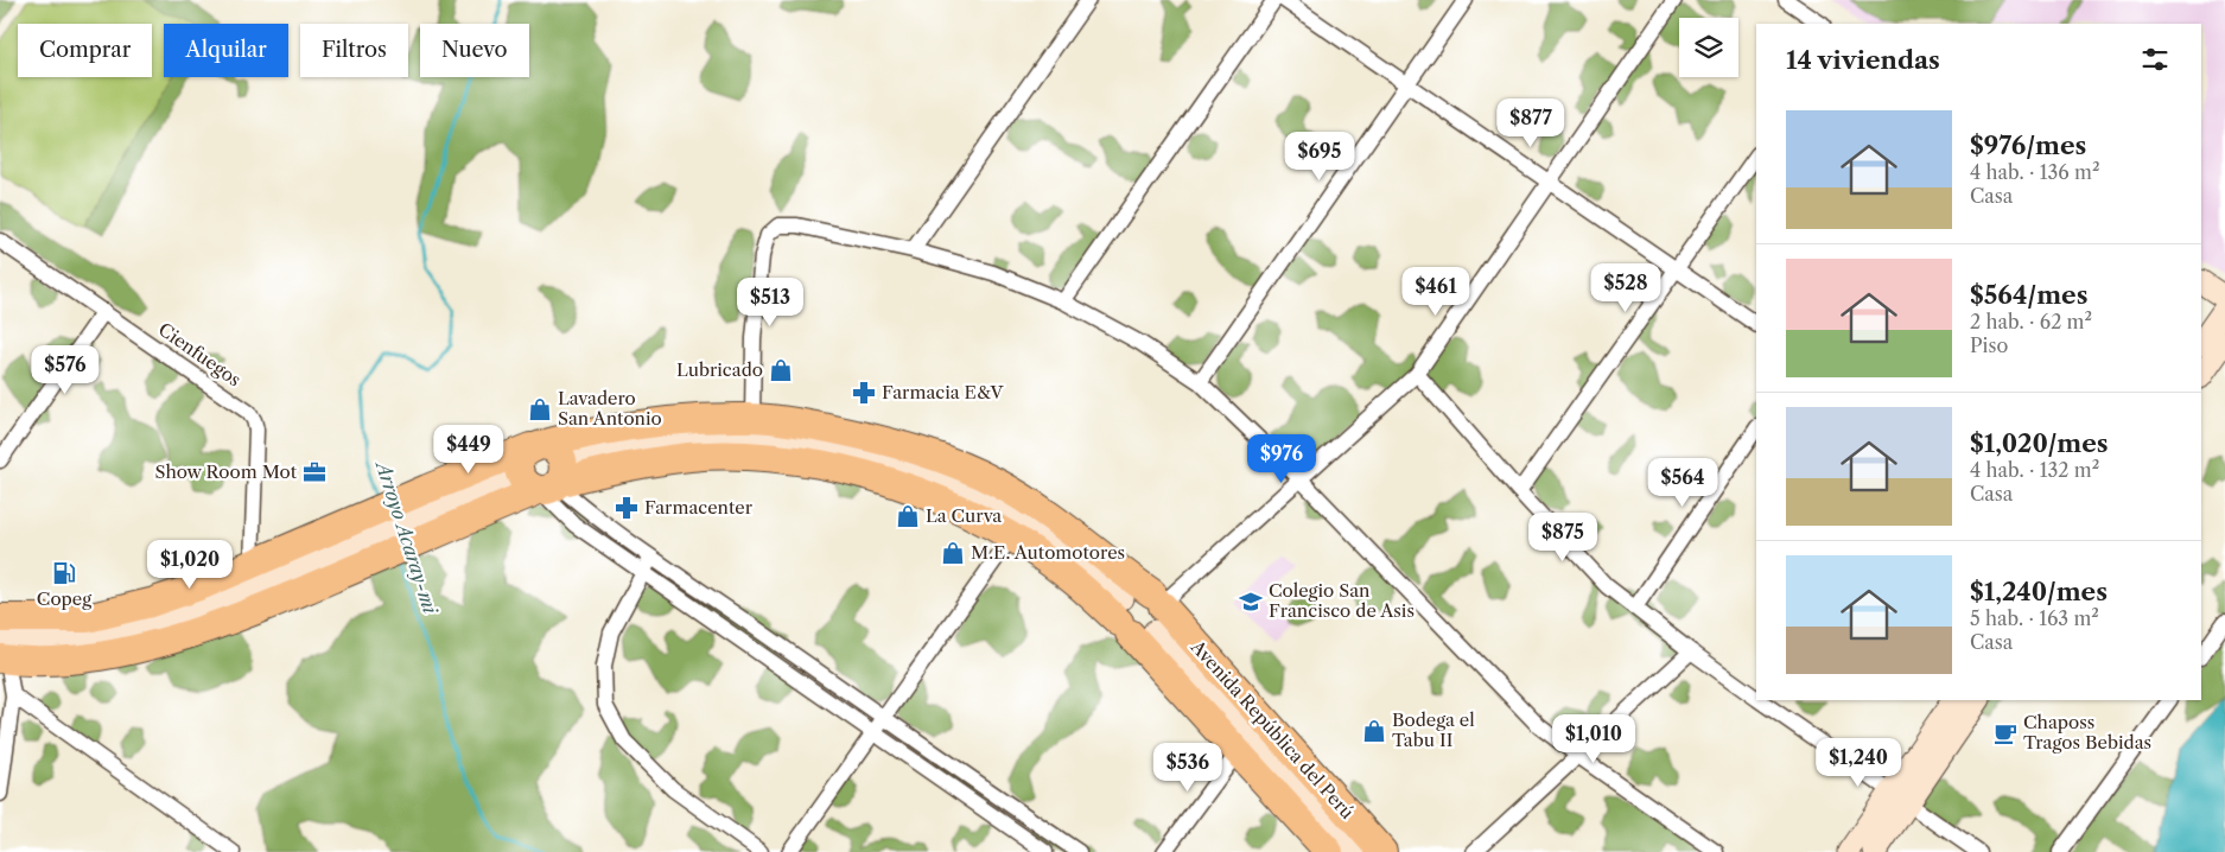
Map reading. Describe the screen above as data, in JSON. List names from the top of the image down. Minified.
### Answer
{"streets":{"highway":["Avenida República del Perú"],"street":["Cienfuegos"]},"crossings":[["Cienfuegos","Avenida República del Perú"]],"water":["Arroyo Acaray-mi"],"places":{"shop":["Lubricado","Lavadero San Antonio","La Curva","M.E. Automotores","Bodega el Tabu II"],"pharmacy":["Farmacia E&V","Farmacenter"],"office":["Show Room Mot"],"fuel station":["Copeg"],"school or university":["Colegio San Francisco de Asis"],"cafe":["Chaposs Tragos Bebidas"]},"page":{"chip":["Comprar","Alquilar","Filtros","Nuevo"],"heading":"14 viviendas","list":[{"name":"$976/mes","note":"4 hab. · 136 m² · Casa"},{"name":"$564/mes","note":"2 hab. · 62 m² · Piso"},{"name":"$1,020/mes","note":"4 hab. · 132 m² · Casa"},{"name":"$1,240/mes","note":"5 hab. · 163 m² · Casa"}],"price":["$877","$695","$528","$461","$513","$576","$449","$976","$564","$875","$1,020","$1,010","$1,240","$536"]}}
